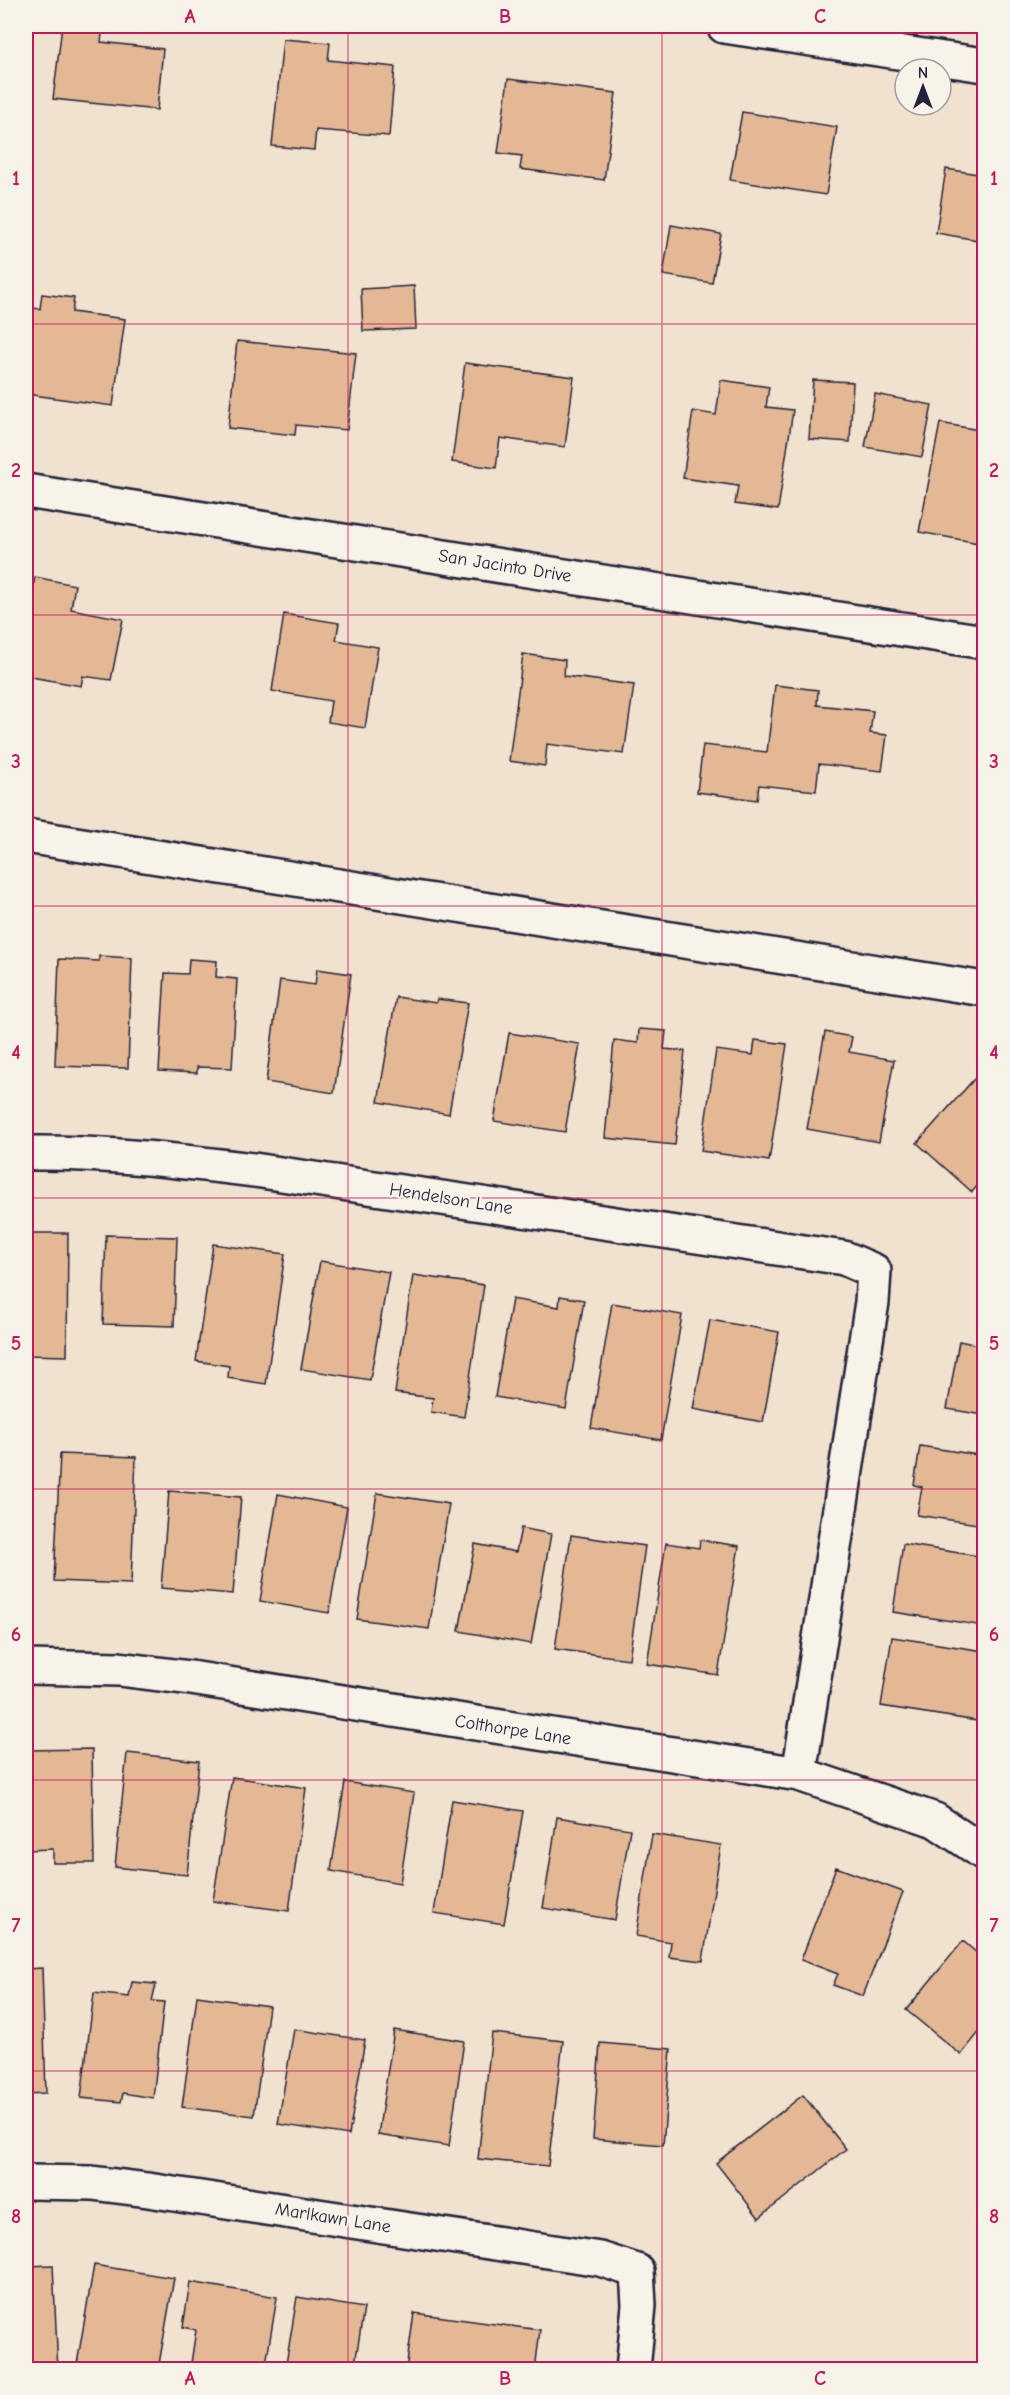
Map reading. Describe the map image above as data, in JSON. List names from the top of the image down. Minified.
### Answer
{"streets":{"street":["San Jacinto Drive","Hendelson Lane","Colthorpe Lane","Marlkawn Lane"]},"crossings":[["Hendelson Lane","Colthorpe Lane"]],"north":"top","grid":{"columns":["A","B","C"],"rows":["1","2","3","4","5","6","7","8"]}}
